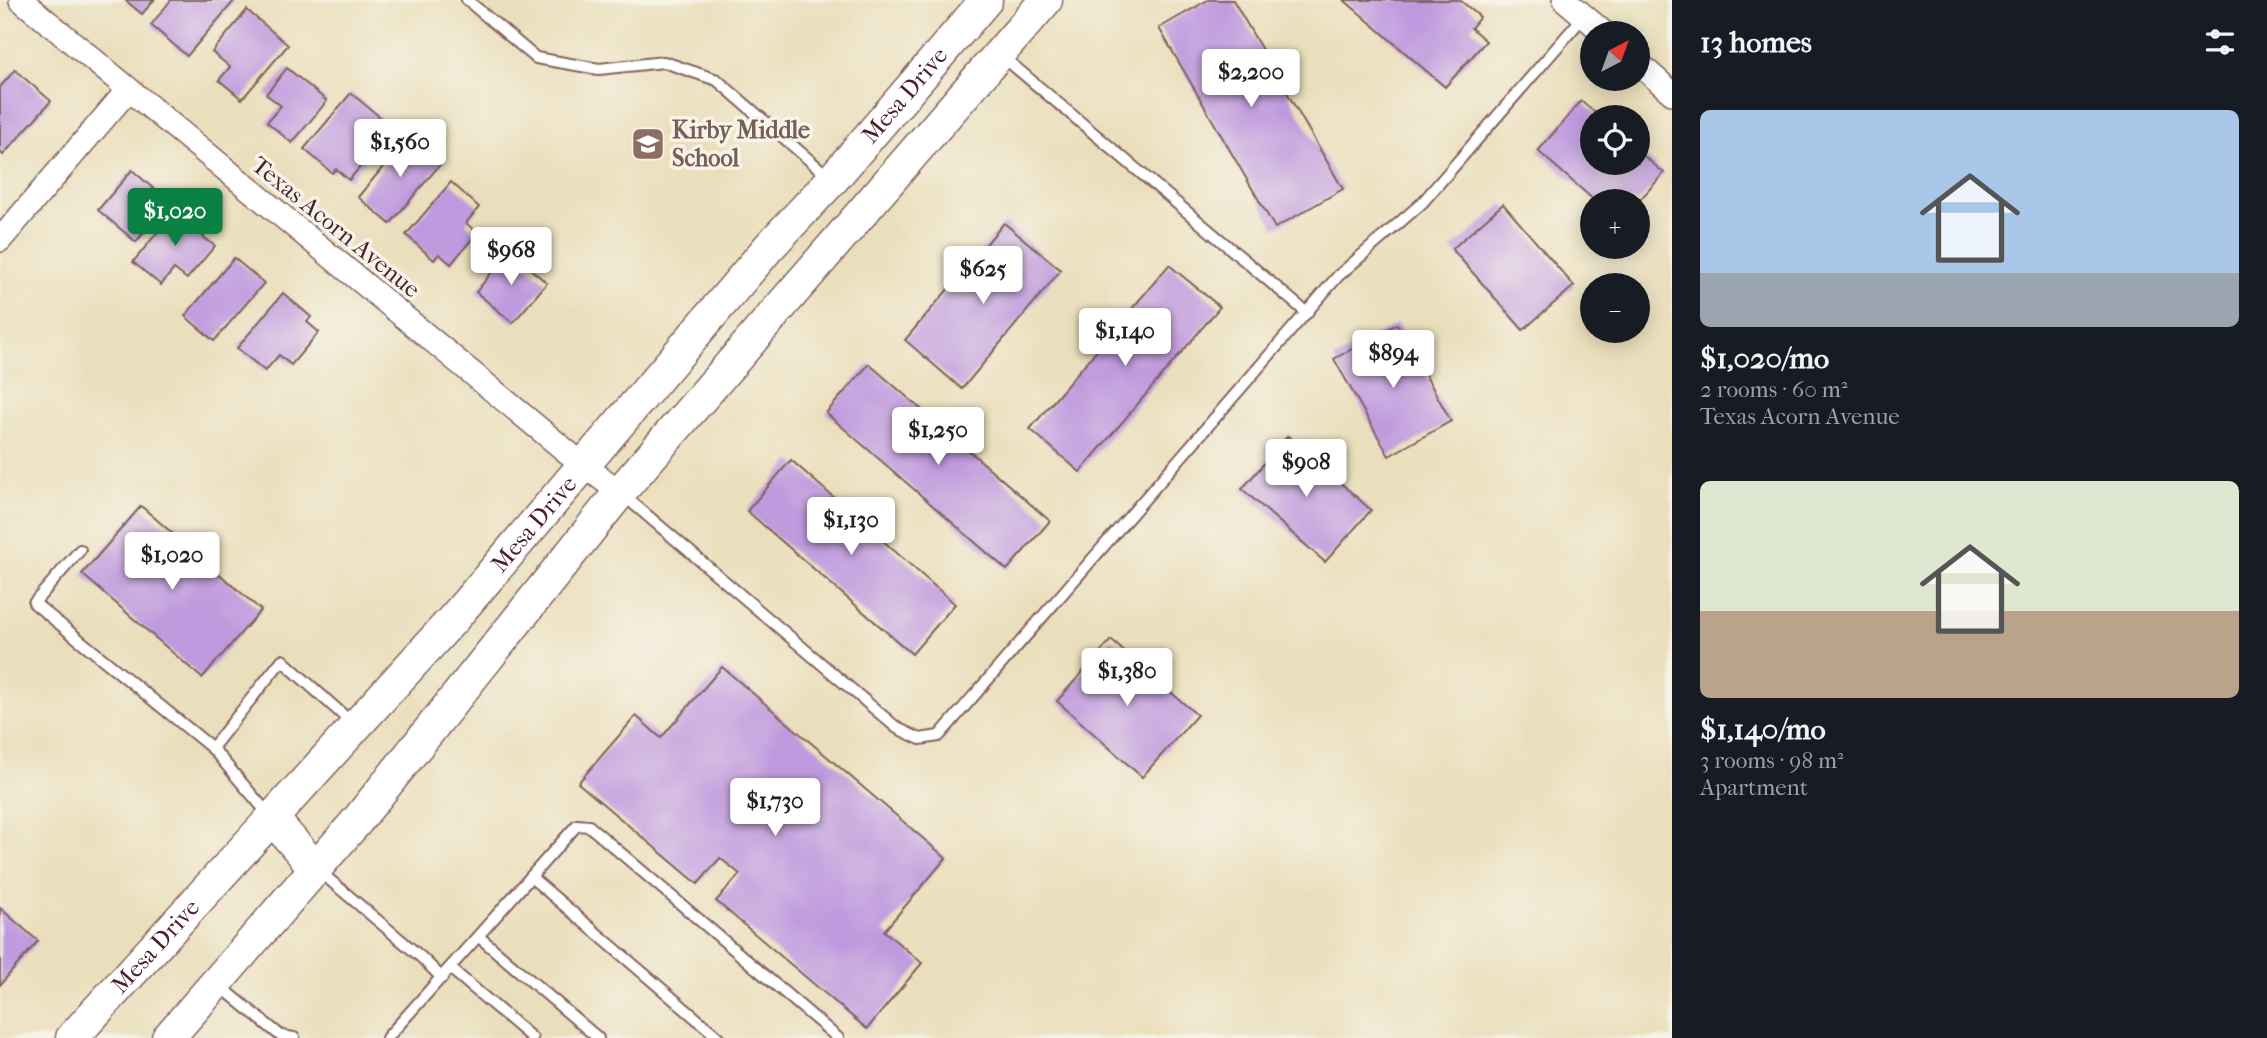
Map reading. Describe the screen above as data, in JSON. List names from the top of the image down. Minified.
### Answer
{"streets":{"main road":["Mesa Drive"],"street":["Texas Acorn Avenue"]},"crossings":[["Mesa Drive","Texas Acorn Avenue"]],"places":{"school or university":["Kirby Middle School"]},"north":"top right","page":{"heading":"13 homes","map_buttons":["+","−"],"price":["$2,200","$1,560","$1,020","$968","$625","$1,140","$894","$1,250","$908","$1,130","$1,020","$1,380","$1,730"],"list":[{"name":"$1,020/mo","note":"2 rooms · 60 m² · Texas Acorn Avenue"},{"name":"$1,140/mo","note":"3 rooms · 98 m² · Apartment"}]}}
